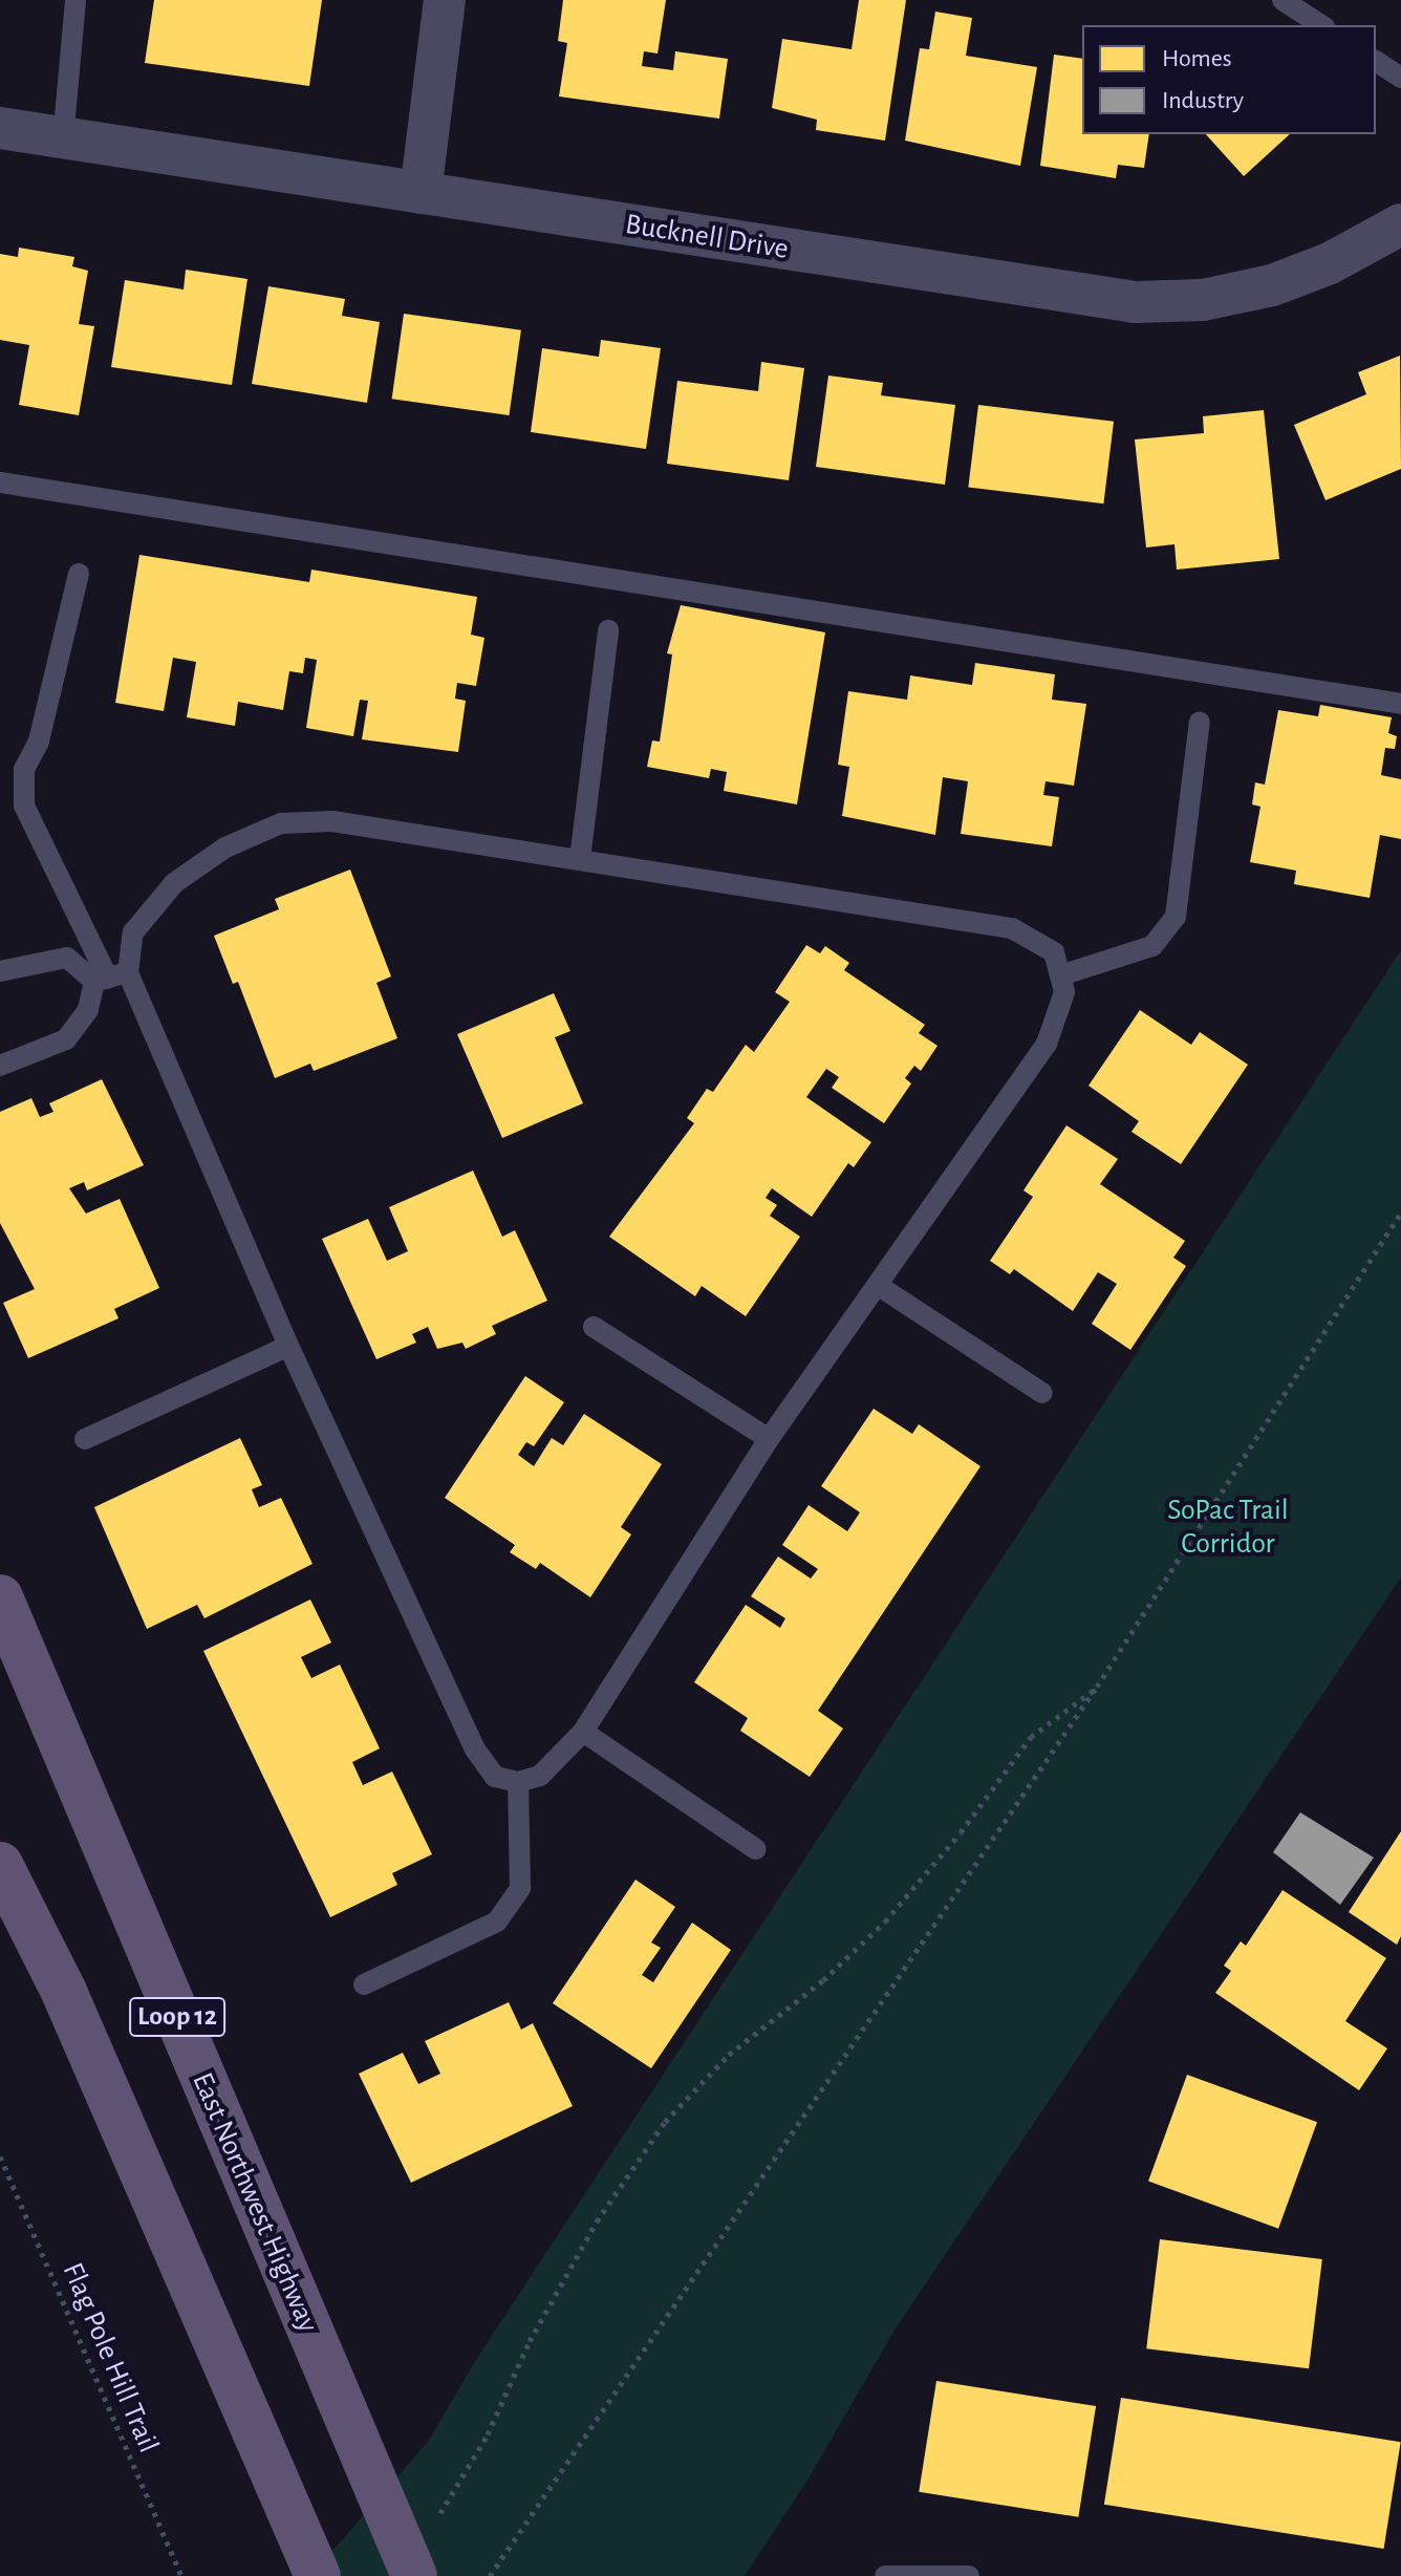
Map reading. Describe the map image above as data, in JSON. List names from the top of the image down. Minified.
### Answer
{"streets":{"main road":["Loop 12","East Northwest Highway"],"street":["Bucknell Drive"],"path":["Flag Pole Hill Trail"]},"parks":["SoPac Trail Corridor"],"legend":["Homes","Industry"]}
